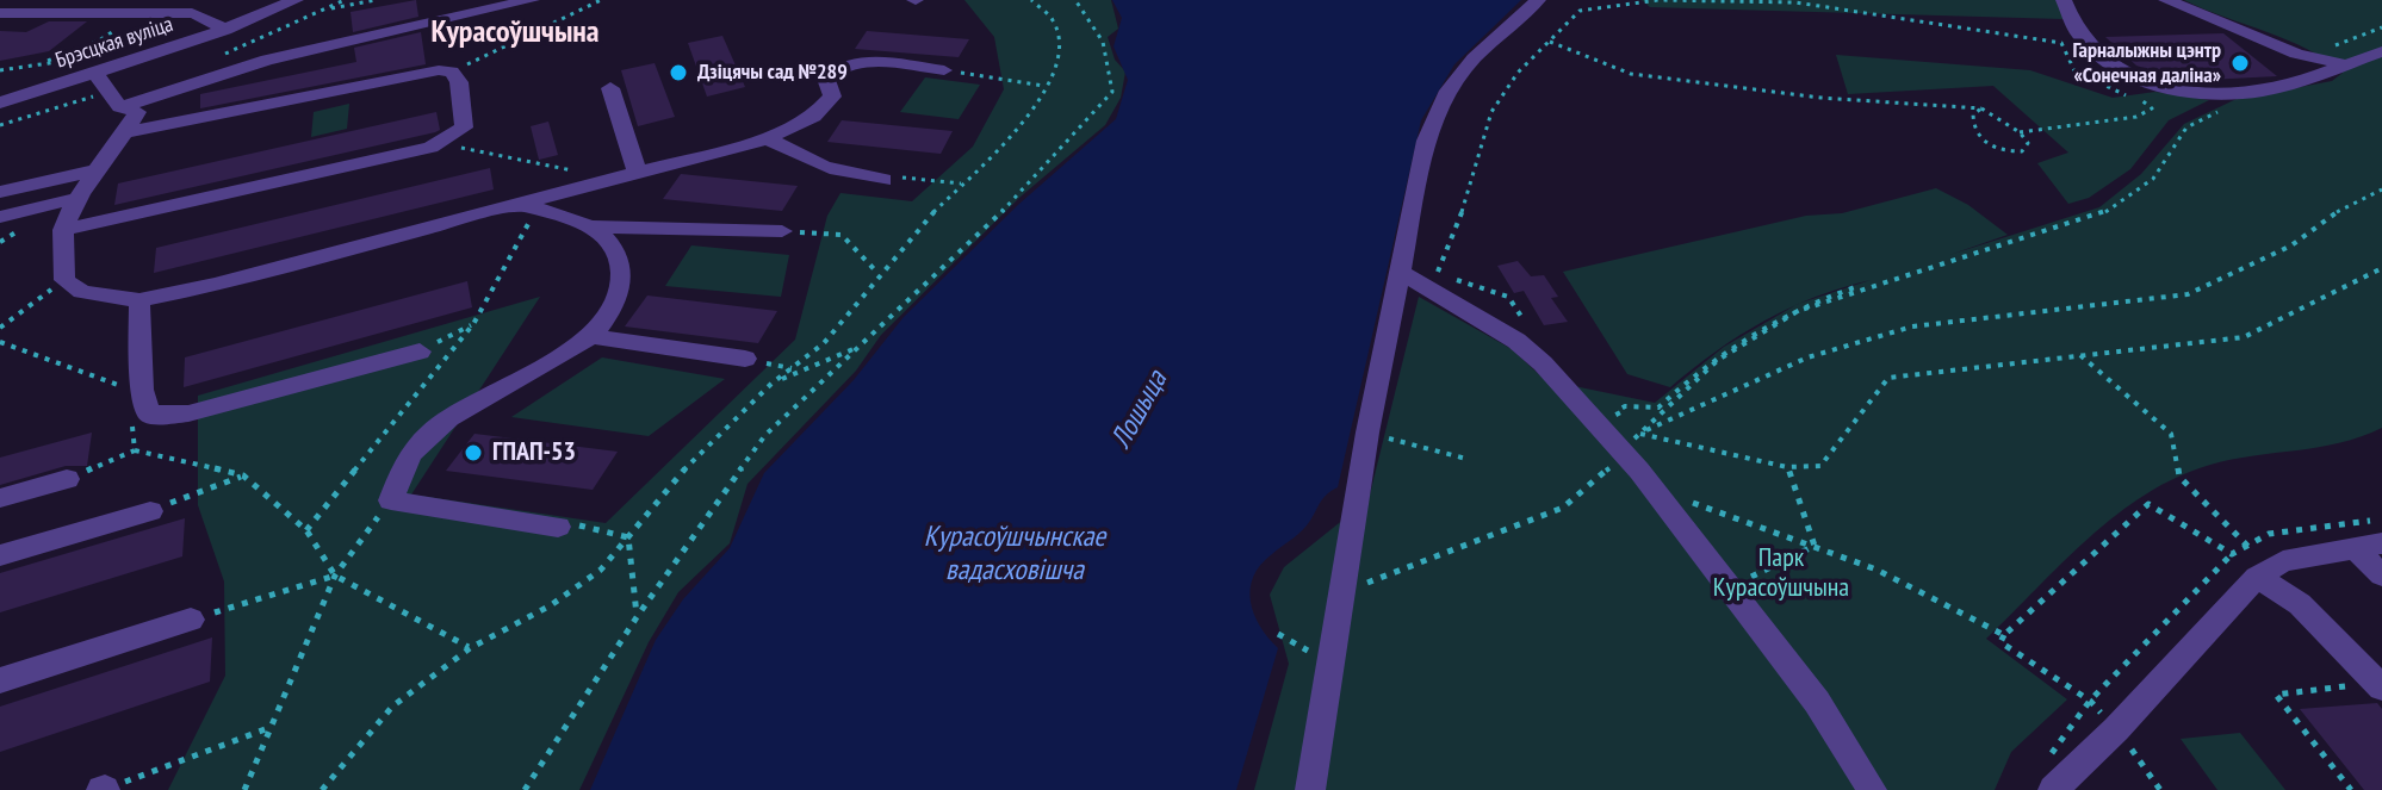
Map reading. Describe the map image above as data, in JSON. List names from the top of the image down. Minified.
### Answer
{"streets":{"street":["Брэсцкая вуліца"]},"districts":["Курасоўшчына"],"water":["Лошыца","Курасоўшчынскае вадасховішча"],"parks":["Парк Курасоўшчына"],"places":["Гарналыжны цэнтр «Сонечная даліна»","Дзіцячы сад №289","ГПАП-53"]}
